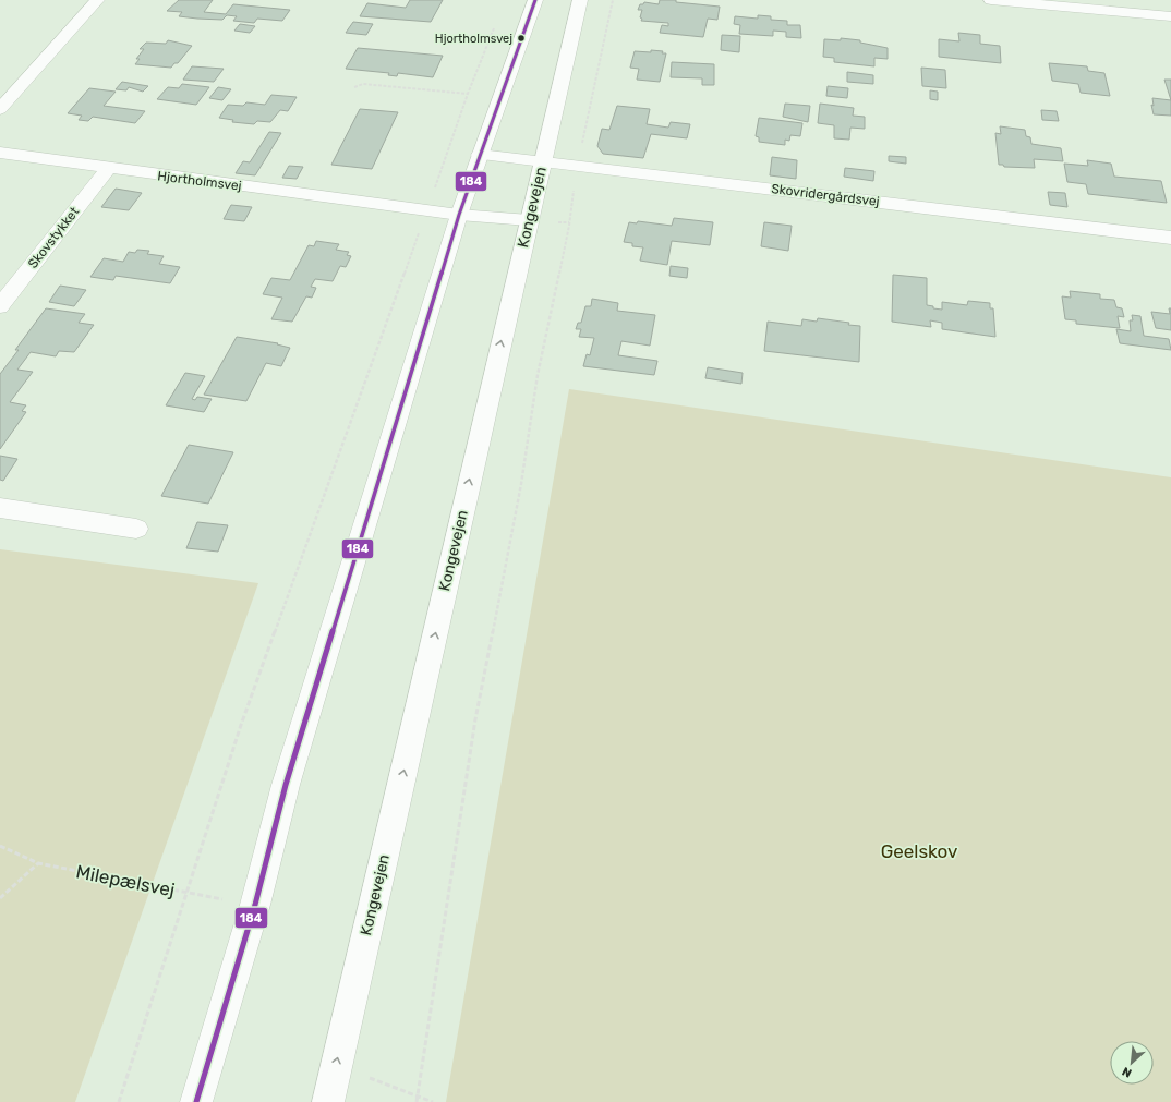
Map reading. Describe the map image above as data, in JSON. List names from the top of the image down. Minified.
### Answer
{"streets":{"main road":["Hjortholmsvej","Skovridergårdsvej","Kongevejen","Skovstykket"],"path":["Milepælsvej"]},"crossings":[["Hjortholmsvej","Kongevejen"],["Hjortholmsvej","Skovstykket"],["Skovridergårdsvej","Kongevejen"]],"parks":["Geelskov"],"places":["Hjortholmsvej"],"lines":["transit line 184"],"north":"bottom left"}
